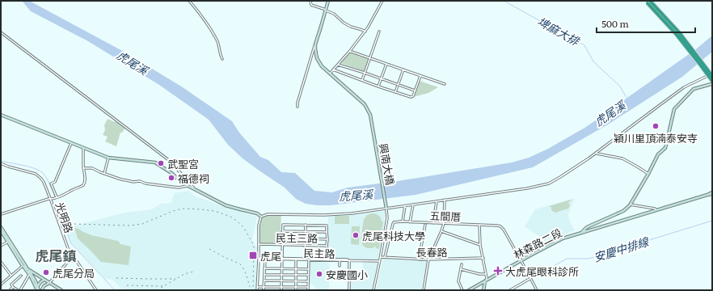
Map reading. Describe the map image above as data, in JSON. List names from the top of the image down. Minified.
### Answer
{"streets":{"street":["興南大橋","五間厝","光明路","民主三路","林森路二段","長春路","民主路"]},"crossings":[["五間厝","林森路二段"],["民主三路","民主路"]],"districts":["虎尾鎮"],"water":["埤麻大排","虎尾溪","安慶中排線"],"places":{"other":["穎川里頂湳泰安寺","武聖宮","福德祠","虎尾科技大學","虎尾分局","安慶國小"],"transit":["虎尾"],"health":["大虎尾眼科診所"]},"scale_bar":"500 m"}
